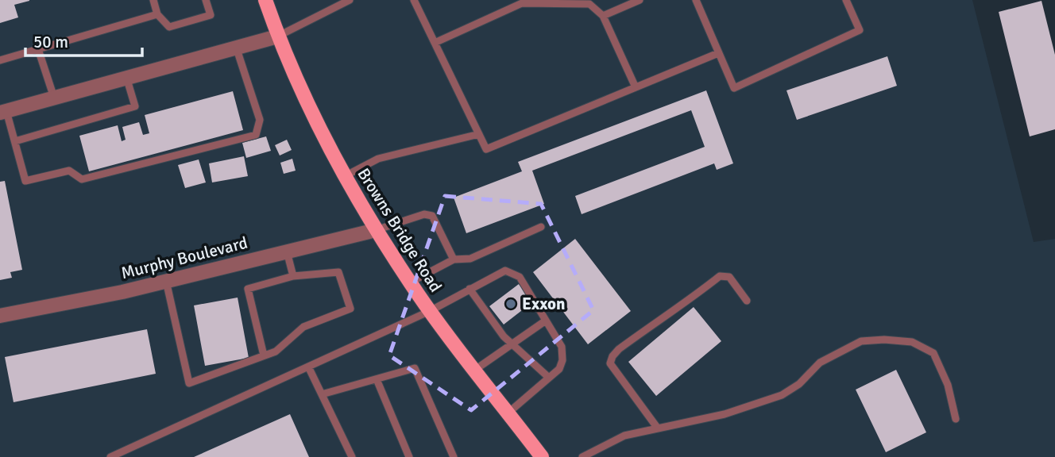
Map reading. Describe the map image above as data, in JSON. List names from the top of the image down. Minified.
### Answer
{"streets":{"main road":["Browns Bridge Road"],"street":["Murphy Boulevard"]},"crossings":[["Browns Bridge Road","Murphy Boulevard"]],"places":["Exxon"],"scale_bar":"50 m"}
